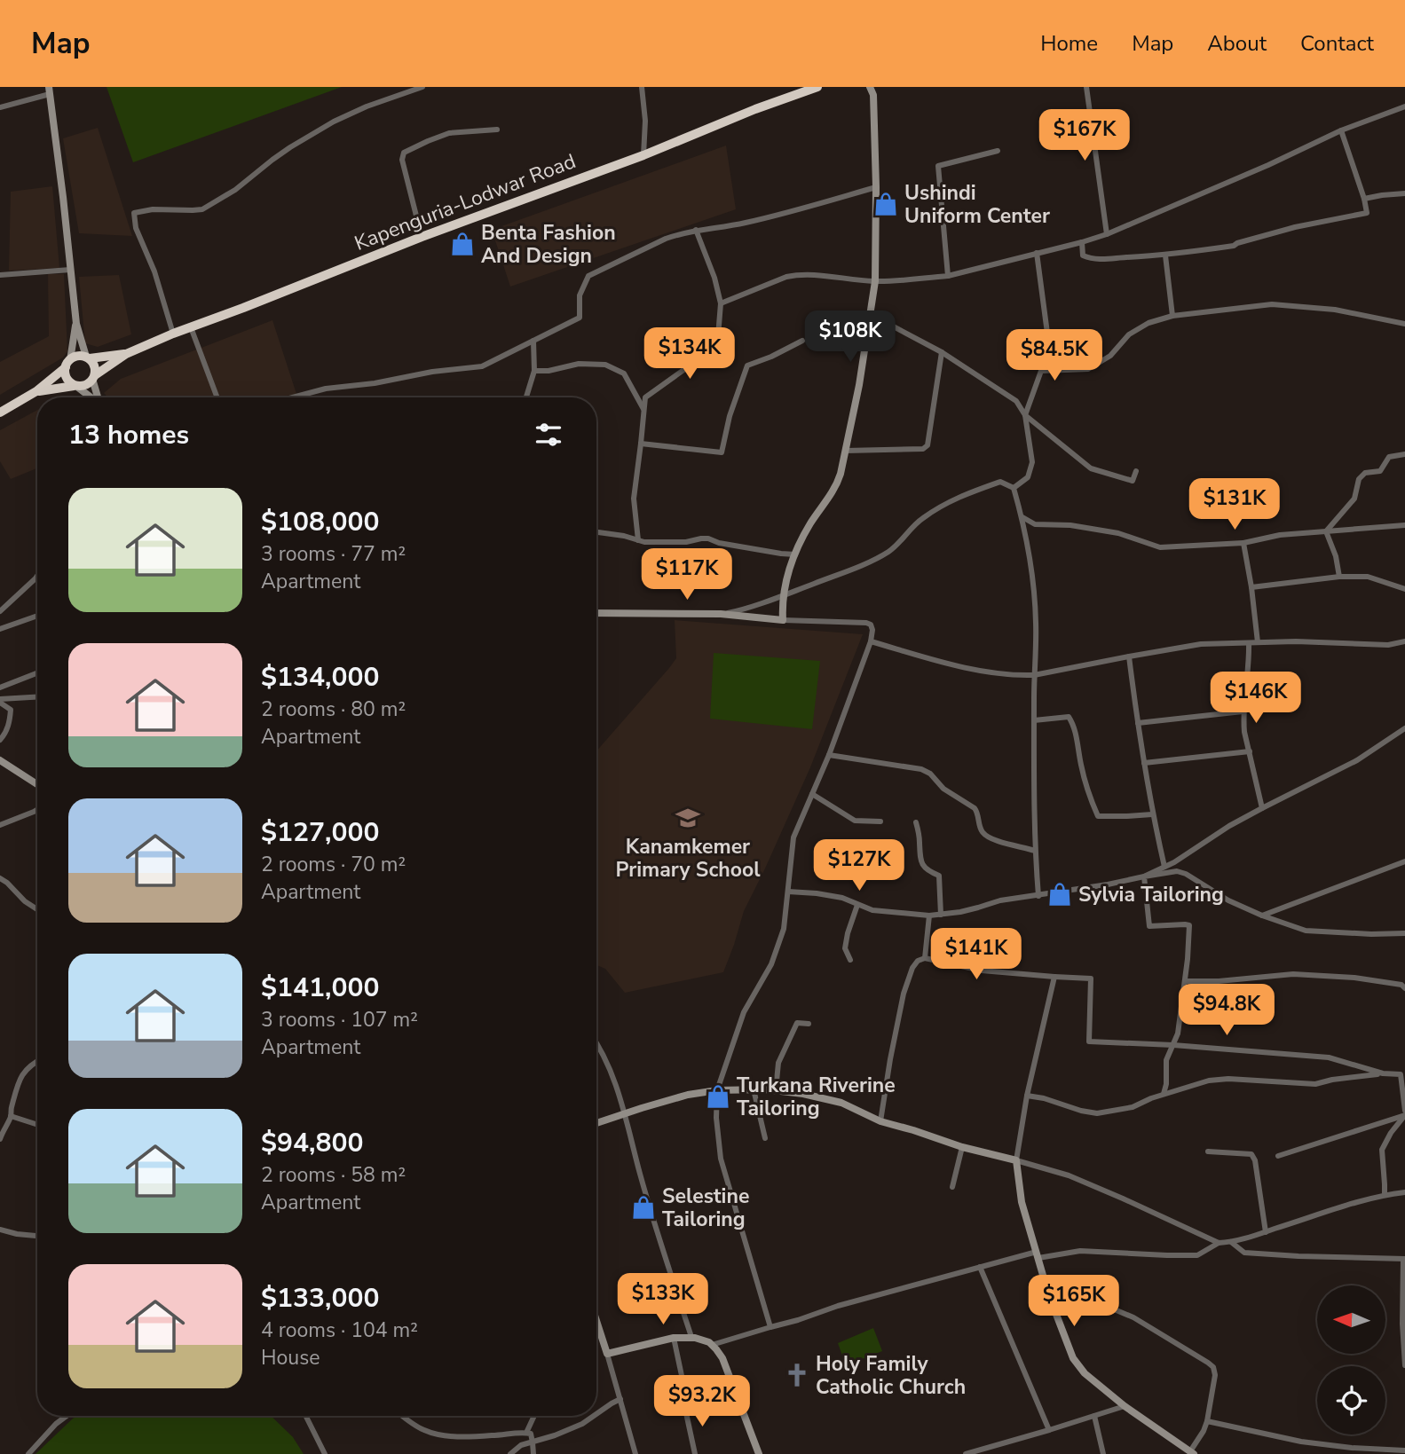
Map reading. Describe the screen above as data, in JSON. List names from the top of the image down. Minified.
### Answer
{"streets":{"highway":["Kapenguria-Lodwar Road"]},"places":{"shop":["Ushindi Uniform Center","Benta Fashion And Design","Sylvia Tailoring","Turkana Riverine Tailoring","Selestine Tailoring"],"school or university":["Kanamkemer Primary School"],"church":["Holy Family Catholic Church"]},"north":"left","page":{"header":"Map","nav":["Home","Map","About","Contact"],"price":["$167K","$108K","$134K","$84.5K","$131K","$117K","$146K","$127K","$141K","$94.8K","$133K","$165K","$93.2K"],"heading":"13 homes","list":[{"name":"$108,000","note":"3 rooms · 77 m² · Apartment"},{"name":"$134,000","note":"2 rooms · 80 m² · Apartment"},{"name":"$127,000","note":"2 rooms · 70 m² · Apartment"},{"name":"$141,000","note":"3 rooms · 107 m² · Apartment"},{"name":"$94,800","note":"2 rooms · 58 m² · Apartment"},{"name":"$133,000","note":"4 rooms · 104 m² · House"}]}}
